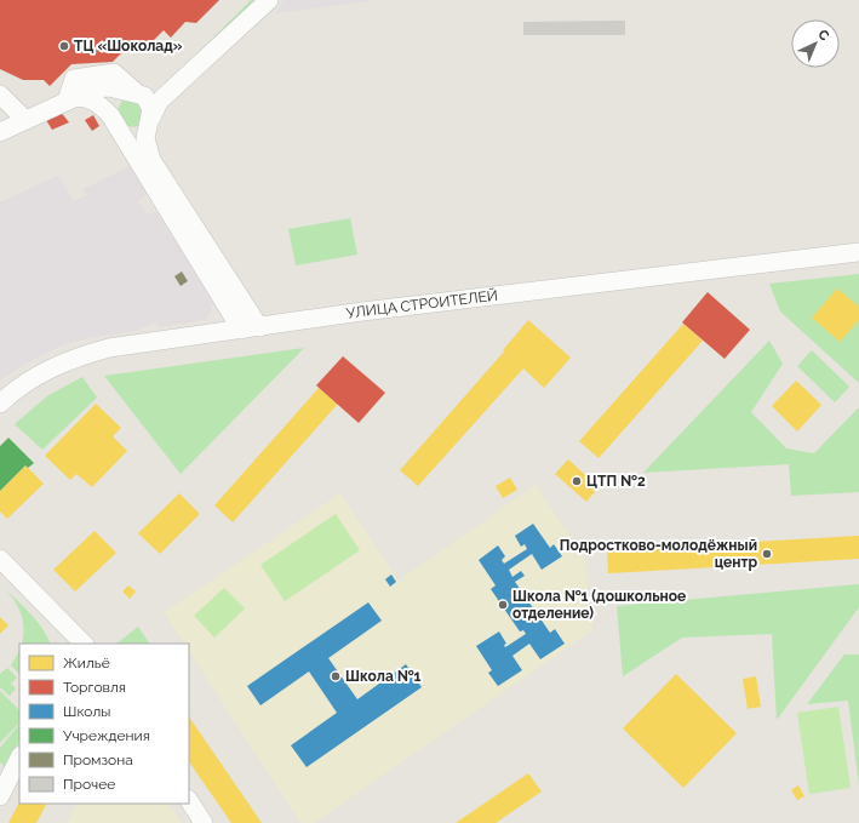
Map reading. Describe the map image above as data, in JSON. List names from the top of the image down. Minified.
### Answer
{"streets":{"street":["УЛИЦА СТРОИТЕЛЕЙ"]},"places":["ТЦ «Шоколад»","ЦТП №2","Подростково-молодёжный центр","Школа №1 (дошкольное отделение)","Школа №1"],"legend":["Жильё","Торговля","Школы","Учреждения","Промзона","Прочее"],"north":"top right"}
